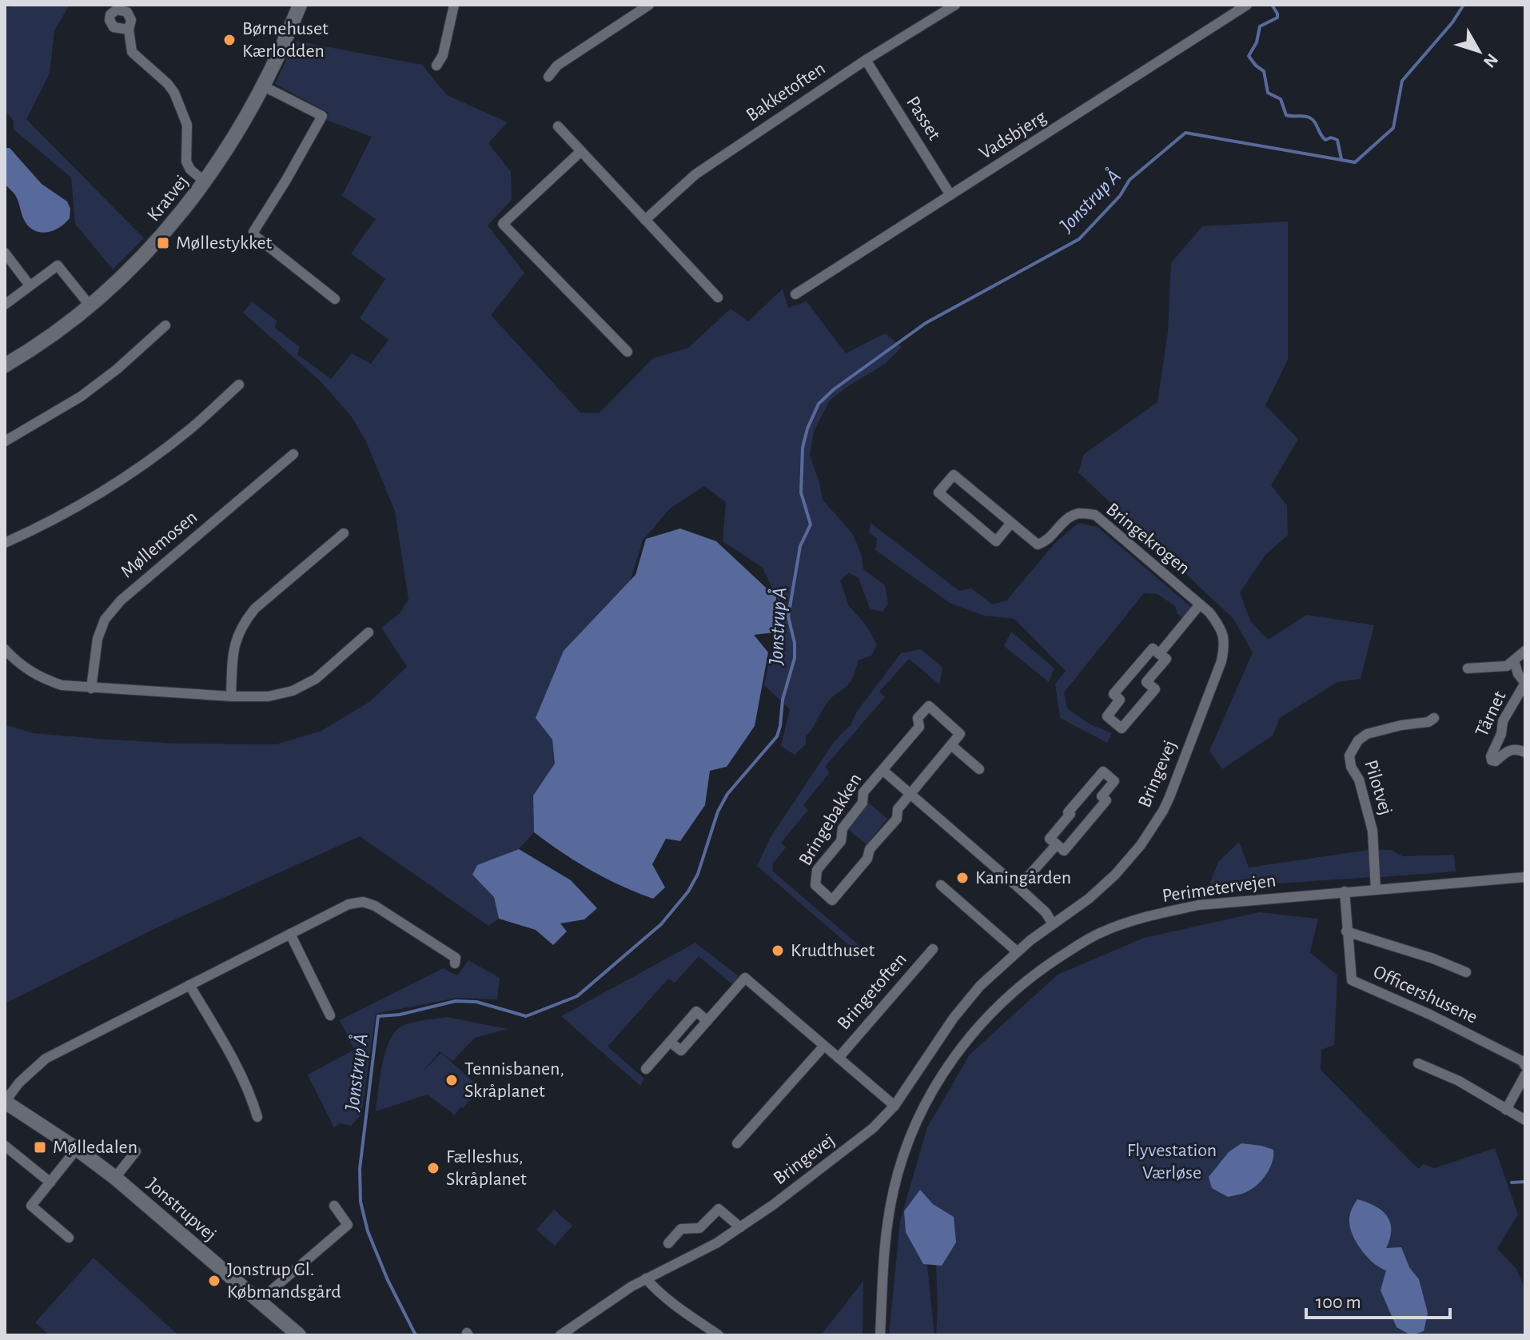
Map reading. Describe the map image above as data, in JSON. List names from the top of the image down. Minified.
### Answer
{"streets":{"street":["Bakketoften","Passet","Vadsbjerg","Kratvej","Bringekrogen","Møllemosen","Tårnet","Bringevej","Pilotvej","Bringebakken","Perimetervejen","Bringetoften","Officershusene","Jonstrupvej"]},"crossings":[["Bakketoften","Passet"],["Passet","Vadsbjerg"],["Bringekrogen","Bringevej"],["Bringevej","Bringebakken"],["Bringevej","Bringetoften"],["Pilotvej","Perimetervejen"],["Perimetervejen","Officershusene"]],"water":["Jonstrup Å"],"parks":["Flyvestation Værløse"],"places":{"other":["Børnehuset Kærlodden","Kaningården","Krudthuset","Tennisbanen, Skråplanet","Fælleshus, Skråplanet","Jonstrup Gl. Købmandsgård"],"transit":["Møllestykket","Mølledalen"]},"scale_bar":"100 m","north":"bottom right"}
